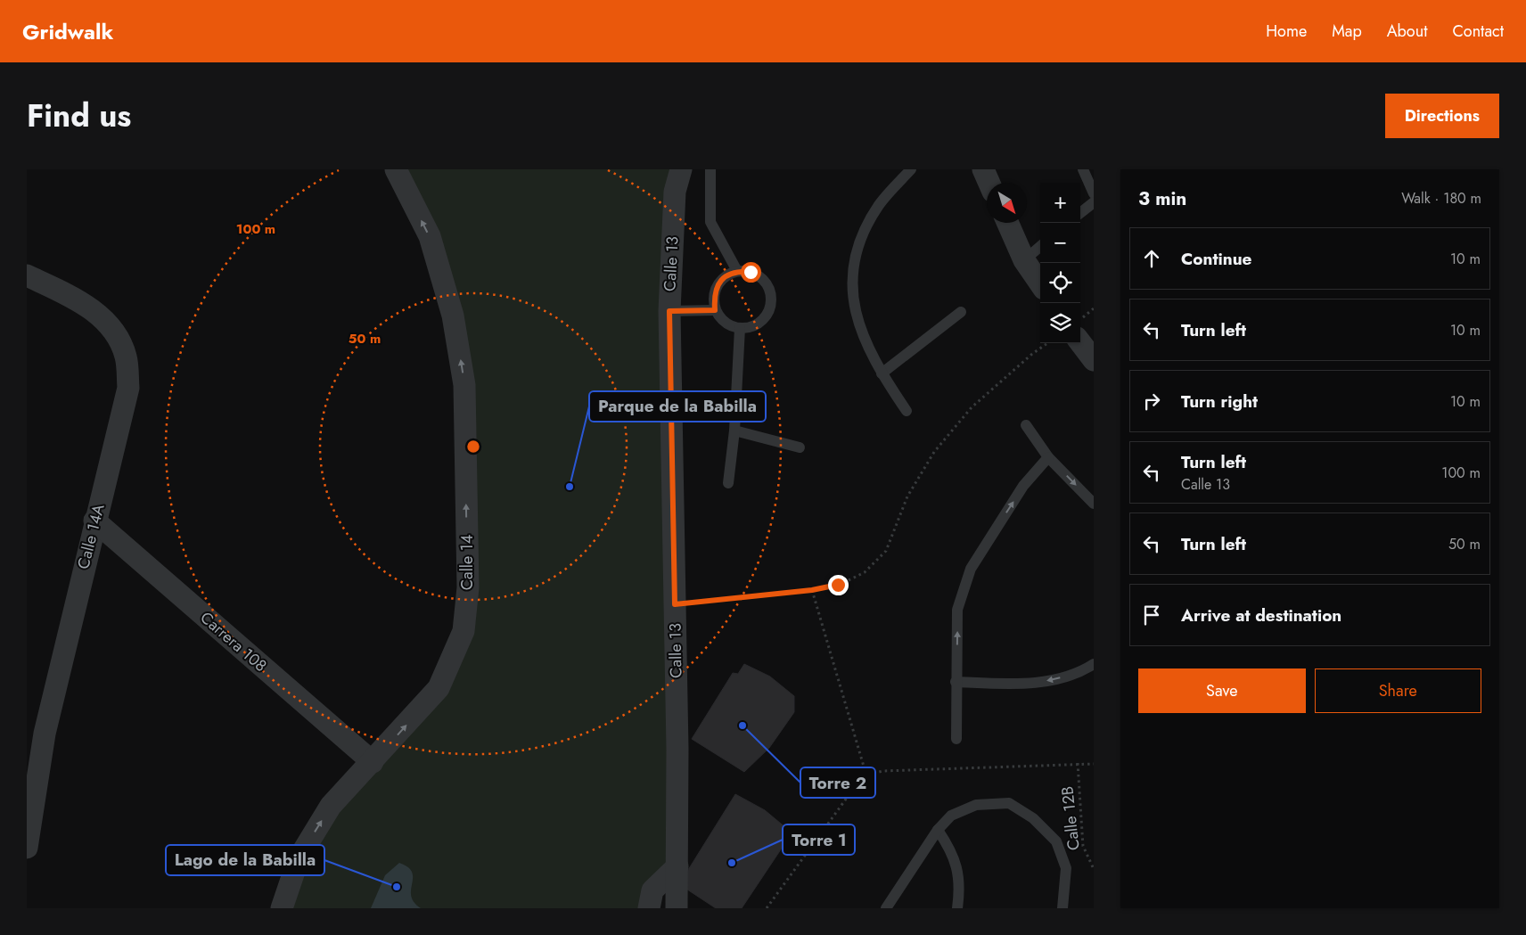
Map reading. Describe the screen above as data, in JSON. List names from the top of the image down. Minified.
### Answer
{"streets":{"street":["Calle 13","Calle 14A","Calle 14","Carrera 108"],"path":["Calle 12B"]},"crossings":[["Calle 14A","Carrera 108"],["Calle 14","Carrera 108"]],"one_way":["Calle 14"],"places":["Parque de la Babilla","Torre 2","Torre 1","Lago de la Babilla"],"north":"bottom right","page":{"header":"Gridwalk","nav":["Home","Map","About","Contact"],"title":"Find us","buttons":["Directions",["Save","Share"]],"heading":["3 min","Walk · 180 m"],"map_buttons":["+","−"],"list":[["Continue","10 m"],["Turn left","10 m"],["Turn right","10 m"],["Turn left","Calle 13","100 m"],["Turn left","50 m"],"Arrive at destination"]},"rings":["100 m","50 m"]}
